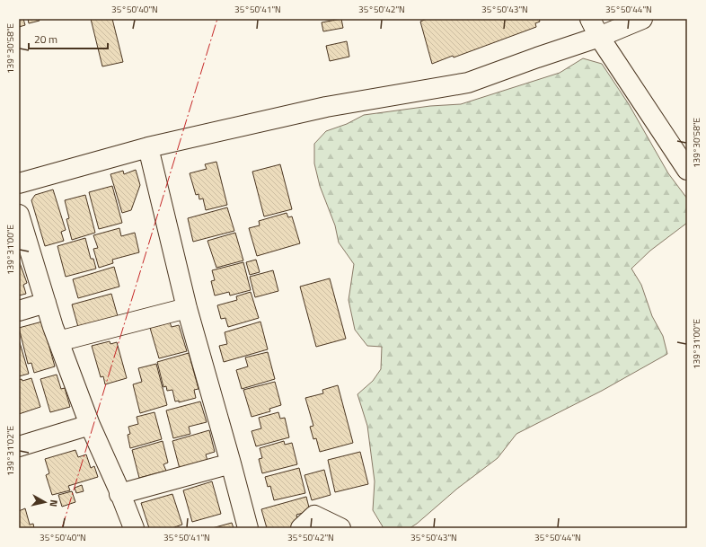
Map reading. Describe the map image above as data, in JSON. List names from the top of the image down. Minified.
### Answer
{"scale_bar":"20 m","north":"right","coordinates":["35°50'40\"N","35°50'41\"N","35°50'42\"N","35°50'43\"N","35°50'44\"N","139°30'58\"E","139°31'00\"E","139°31'02\"E"]}
